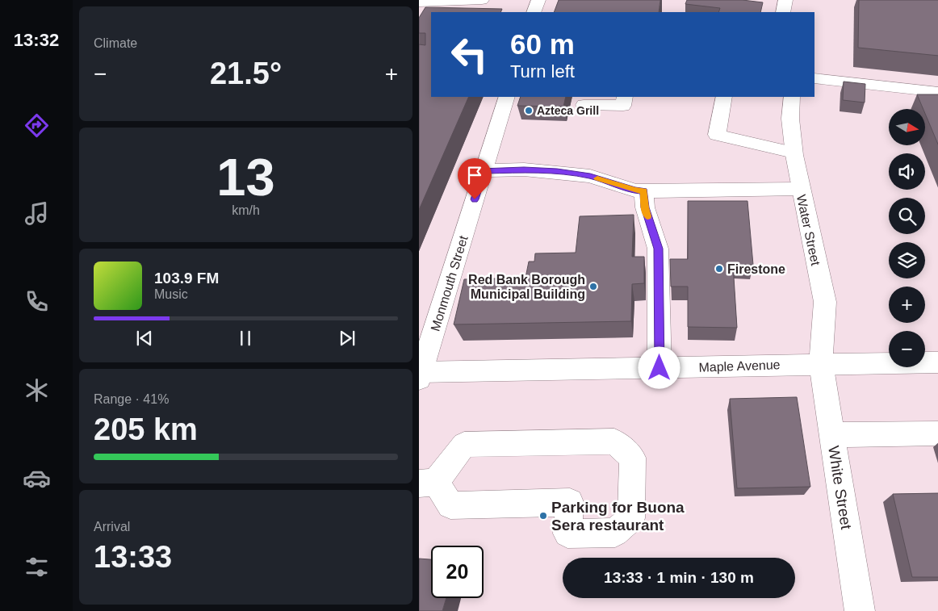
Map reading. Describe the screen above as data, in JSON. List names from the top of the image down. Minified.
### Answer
{"streets":{"main road":["Water Street","Monmouth Street","Maple Avenue","White Street"]},"crossings":[["Water Street","Maple Avenue"],["Water Street","White Street"],["Monmouth Street","Maple Avenue"],["Maple Avenue","White Street"]],"places":["Azteca Grill","Firestone","Red Bank Borough Municipal Building","Parking for Buona Sera restaurant"],"north":"right","page":{"tabs":"13:32","tile":["Climate",["13","km/h"],["Range · 41%","205 km"],["Arrival","13:33"]],"turn":["60 m","Turn left"],"heat":["−","21.5°","+"],"map_buttons":["+","−"],"song":["103.9 FM","Music"],"limit":"20","trip":"13:33 · 1 min · 130 m"}}
